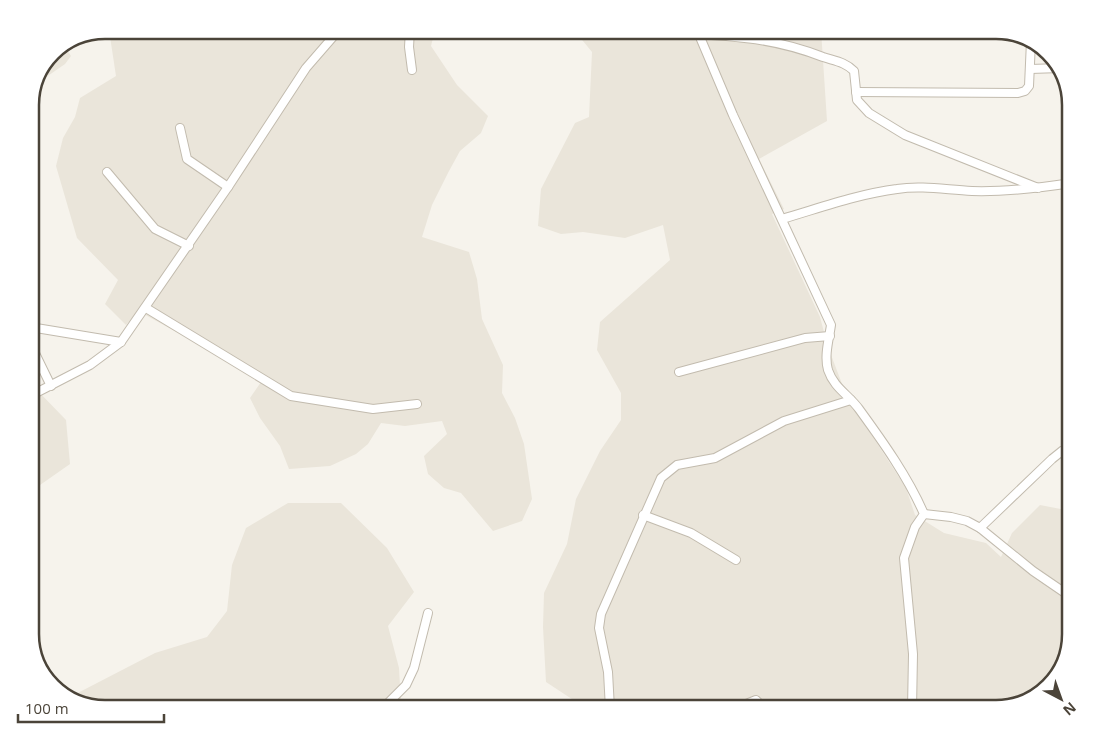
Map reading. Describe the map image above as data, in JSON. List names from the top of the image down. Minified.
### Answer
{"scale_bar":"100 m","north":"bottom right"}
